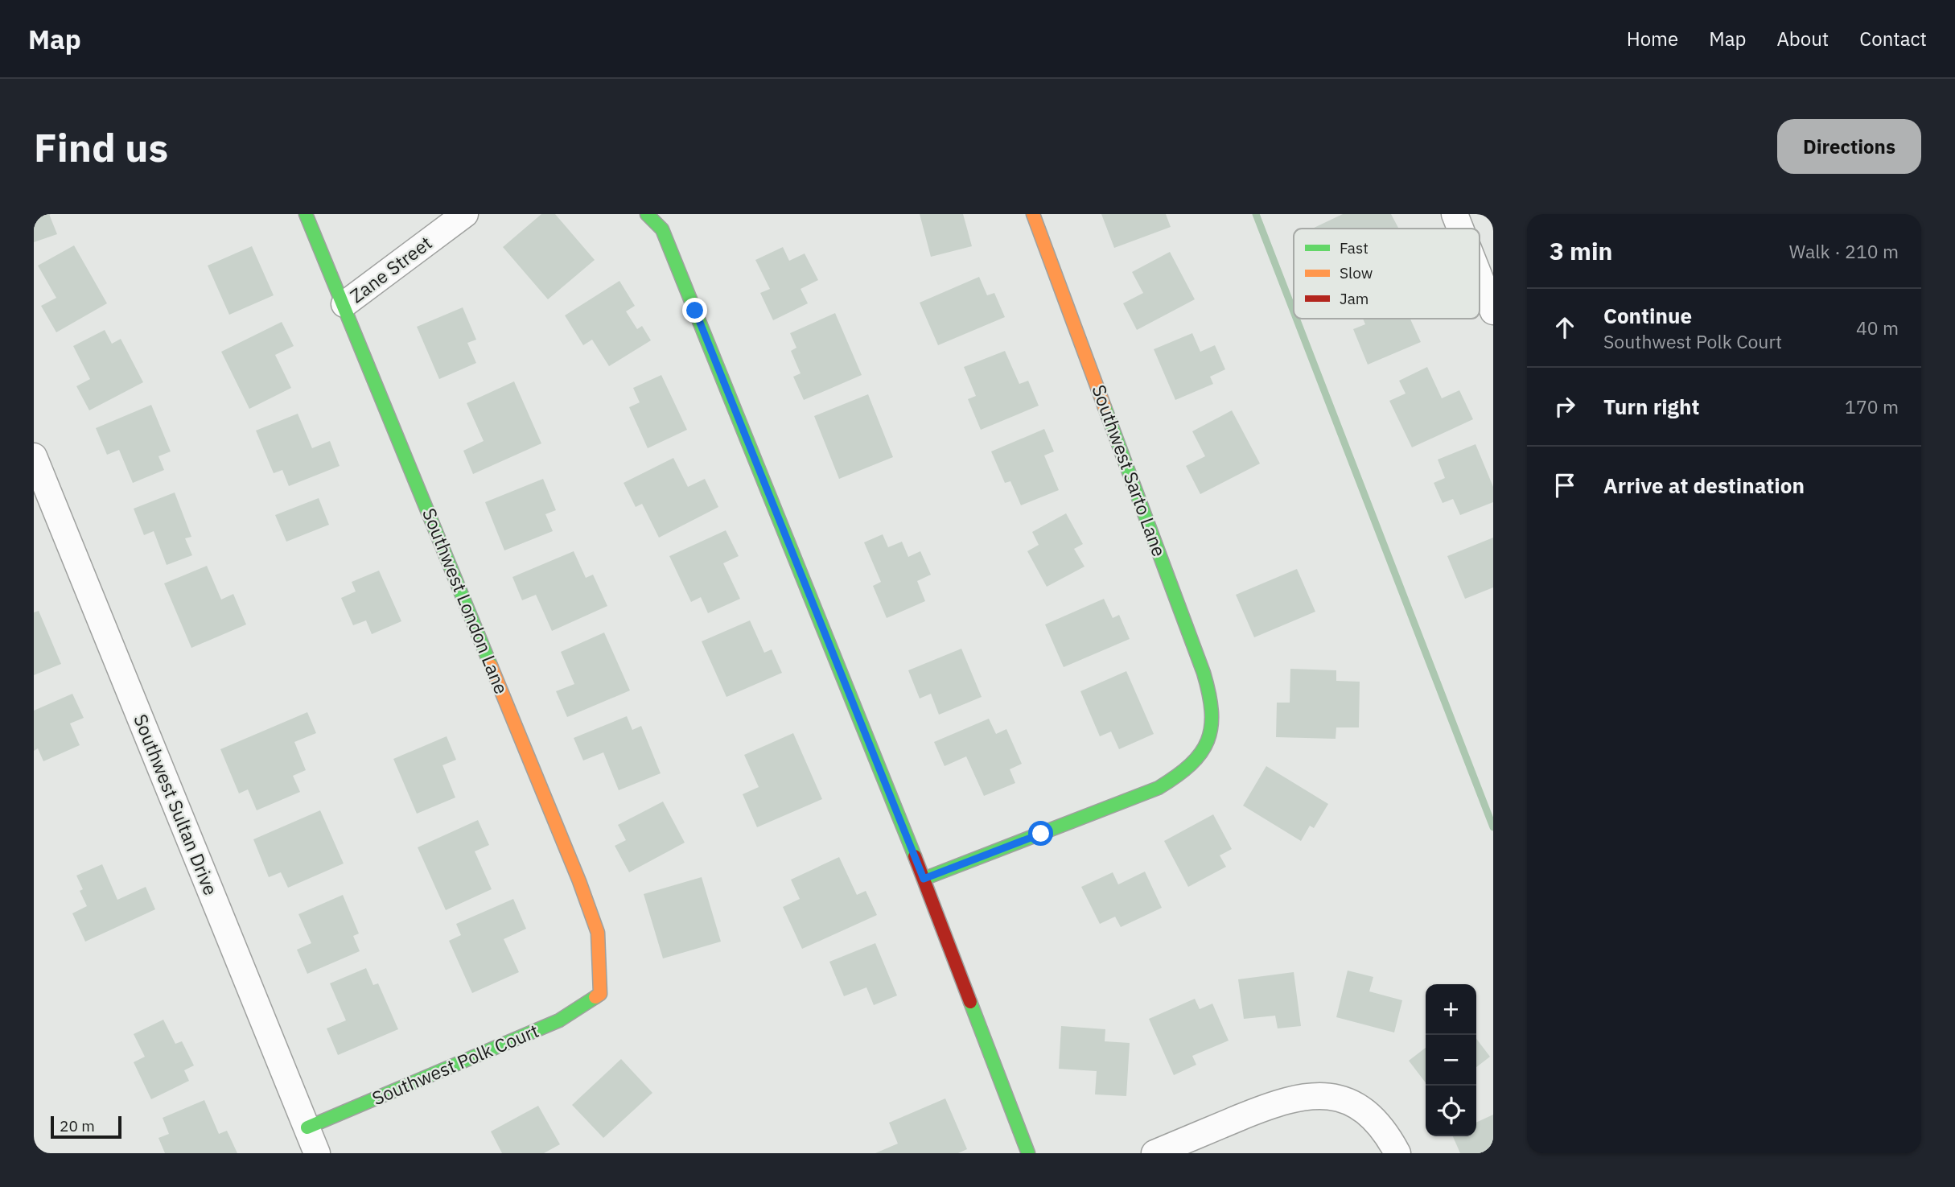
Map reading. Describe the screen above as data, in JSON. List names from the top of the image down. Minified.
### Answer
{"streets":{"street":["Zane Street","Southwest Sarto Lane","Southwest London Lane","Southwest Sultan Drive","Southwest Polk Court"]},"crossings":[["Zane Street","Southwest London Lane"],["Southwest London Lane","Southwest Polk Court"],["Southwest Sultan Drive","Southwest Polk Court"]],"legend":["Fast","Slow","Jam"],"scale_bar":"20 m","page":{"header":"Map","nav":["Home","Map","About","Contact"],"buttons":"Directions","title":"Find us","heading":["3 min","Walk · 210 m"],"list":[["Continue","Southwest Polk Court","40 m"],["Turn right","170 m"],"Arrive at destination"],"map_buttons":["+","−"],"scale":"20 m"}}
